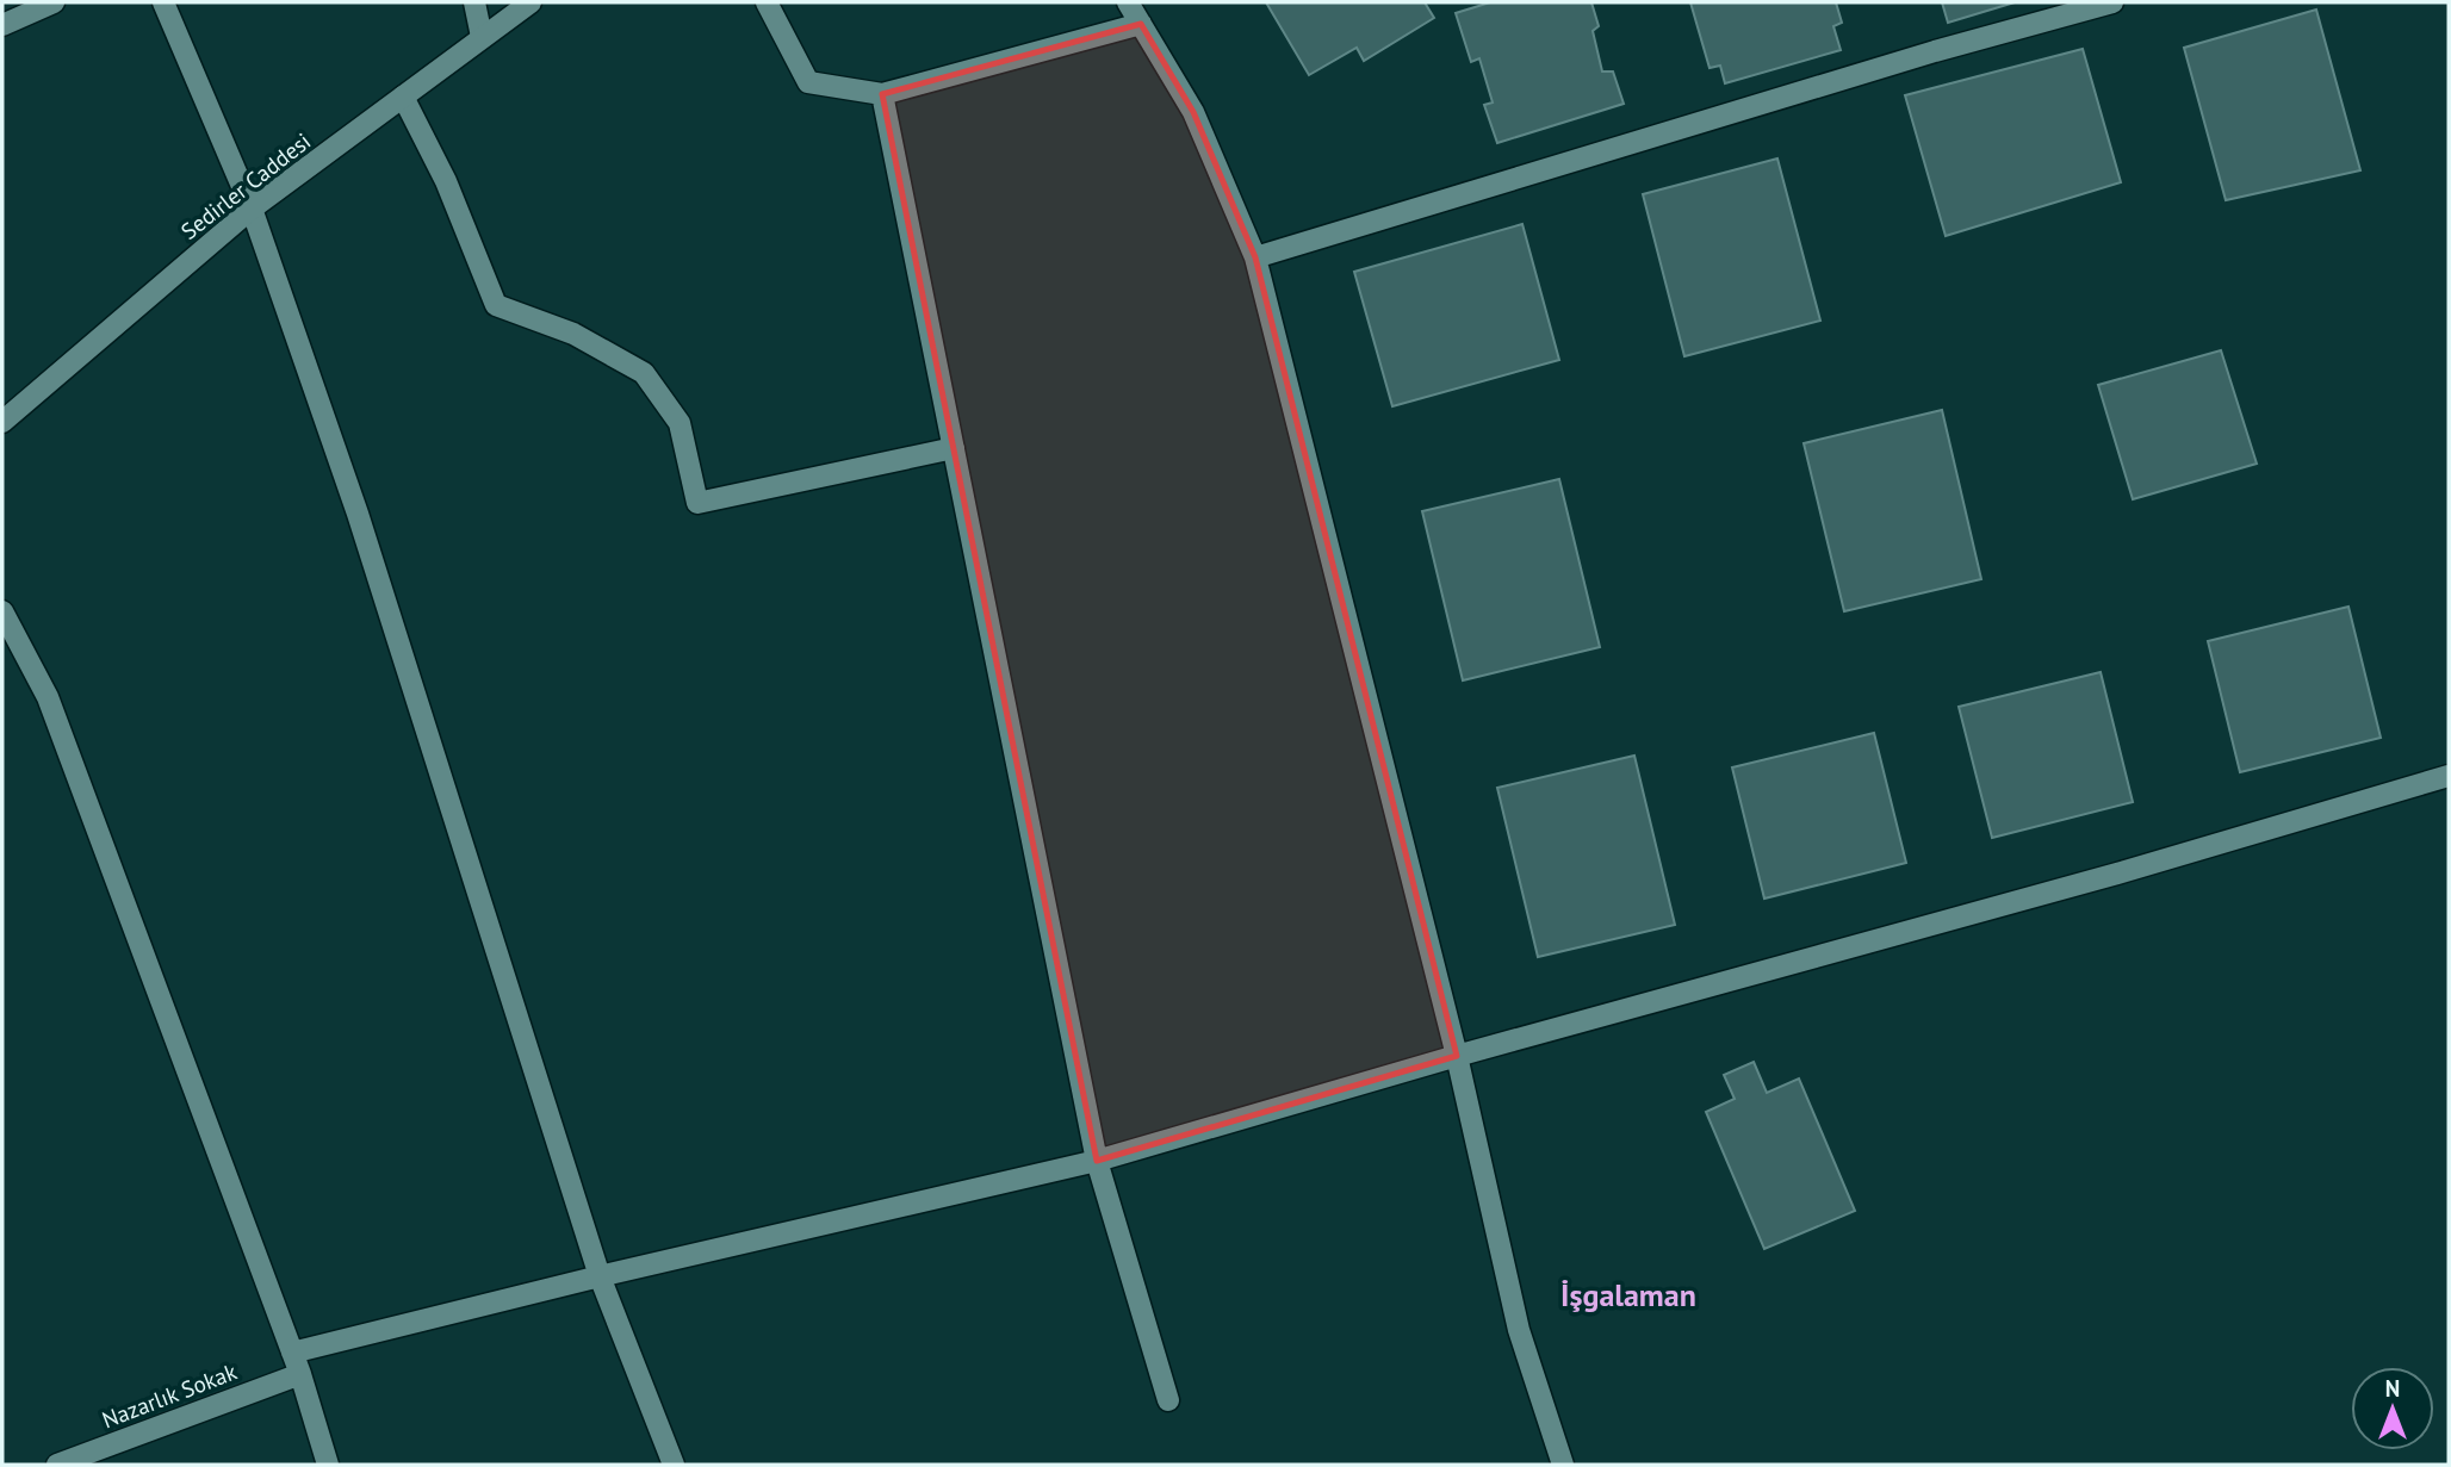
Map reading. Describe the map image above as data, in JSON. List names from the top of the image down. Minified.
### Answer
{"streets":{"street":["Sedirler Caddesi","Nazarlık Sokak"]},"districts":["İşgalaman"],"north":"top"}
